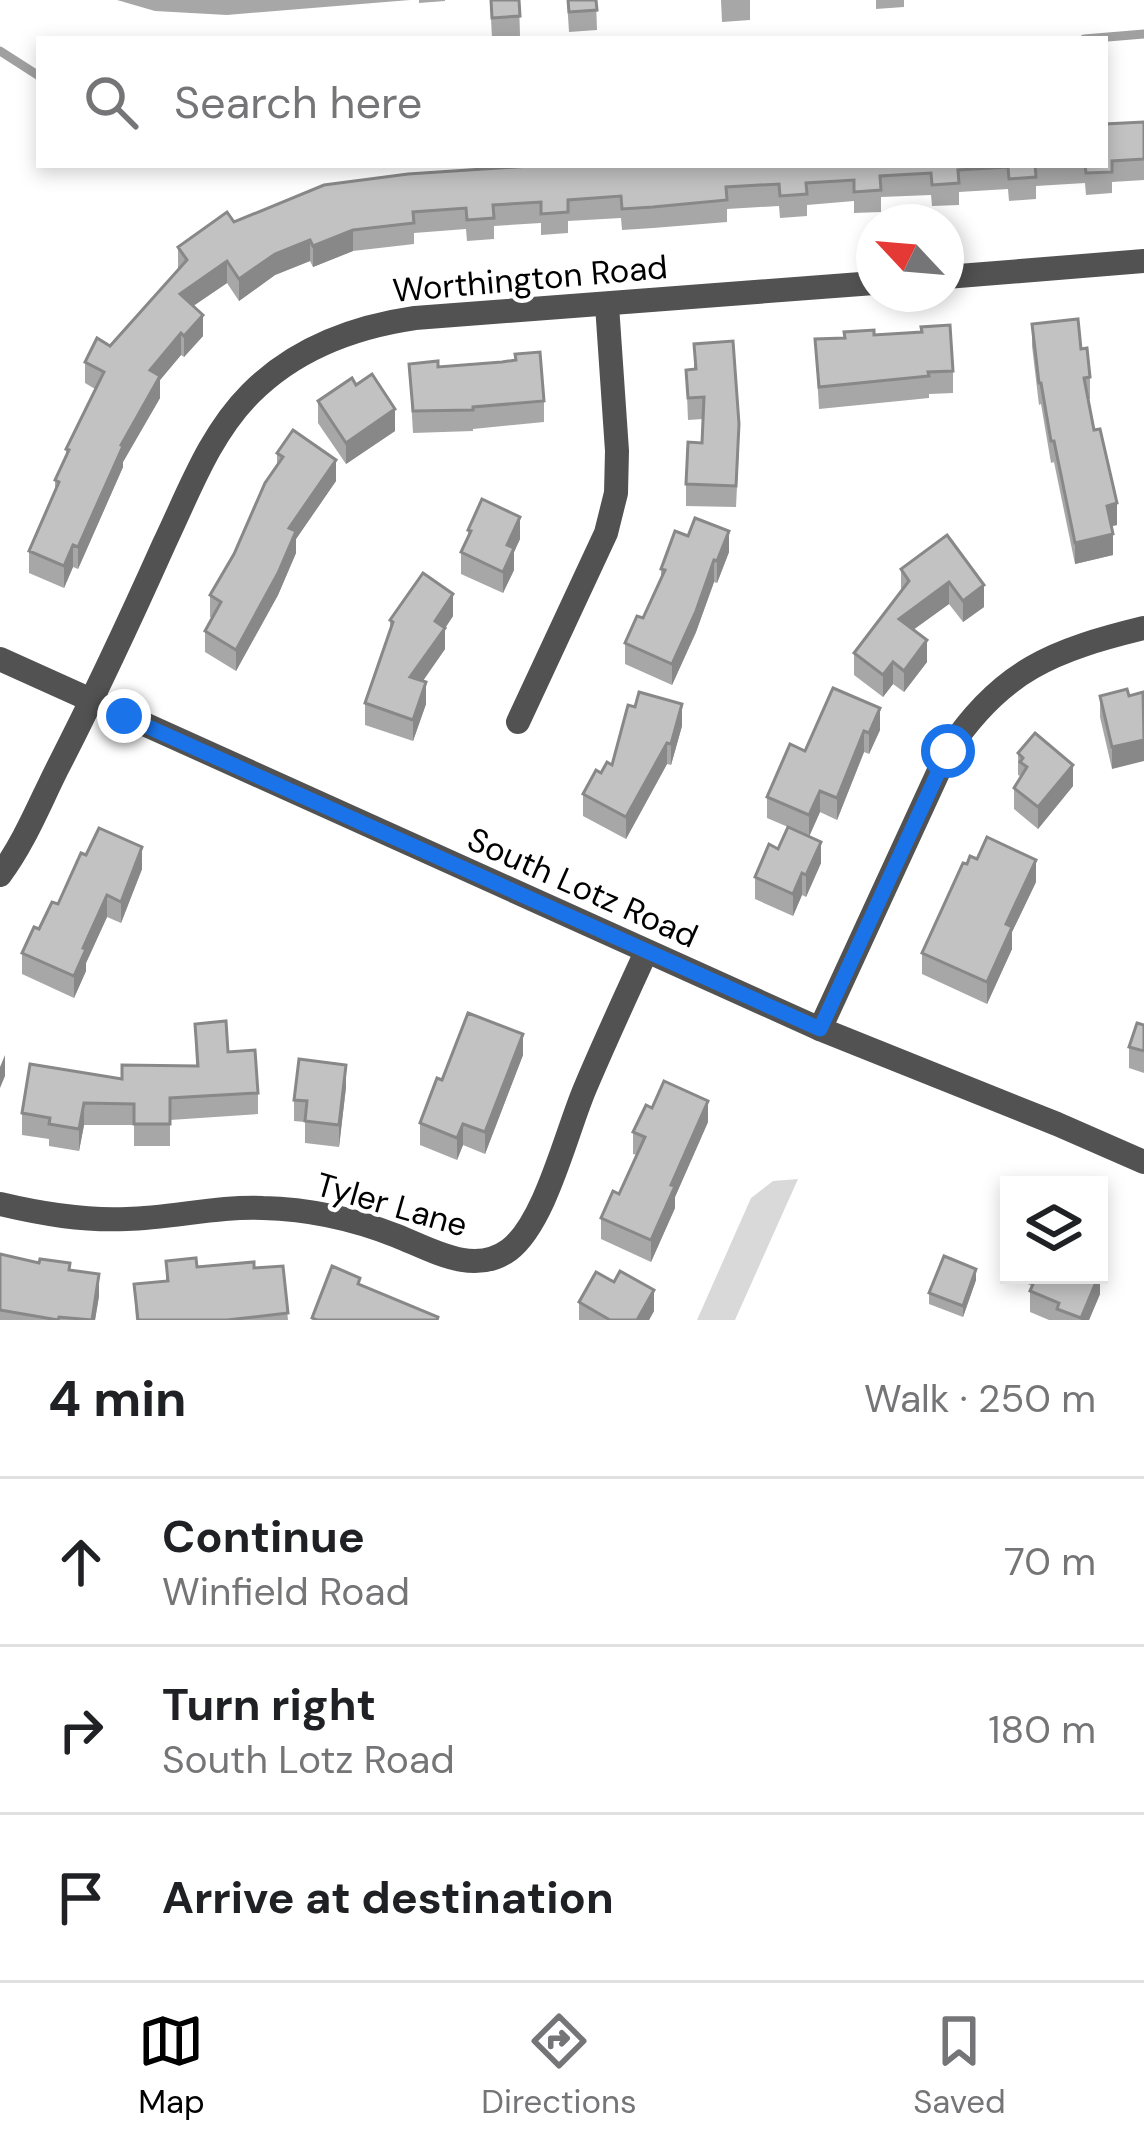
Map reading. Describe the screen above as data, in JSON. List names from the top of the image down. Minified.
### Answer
{"streets":{"street":["Worthington Road","South Lotz Road","Tyler Lane"]},"crossings":[["Worthington Road","South Lotz Road"],["South Lotz Road","Tyler Lane"]],"north":"top left","page":{"search":"Search here","heading":["4 min","Walk · 250 m"],"list":[["Continue","Winfield Road","70 m"],["Turn right","South Lotz Road","180 m"],"Arrive at destination"],"nav":["Map","Directions","Saved"]}}
